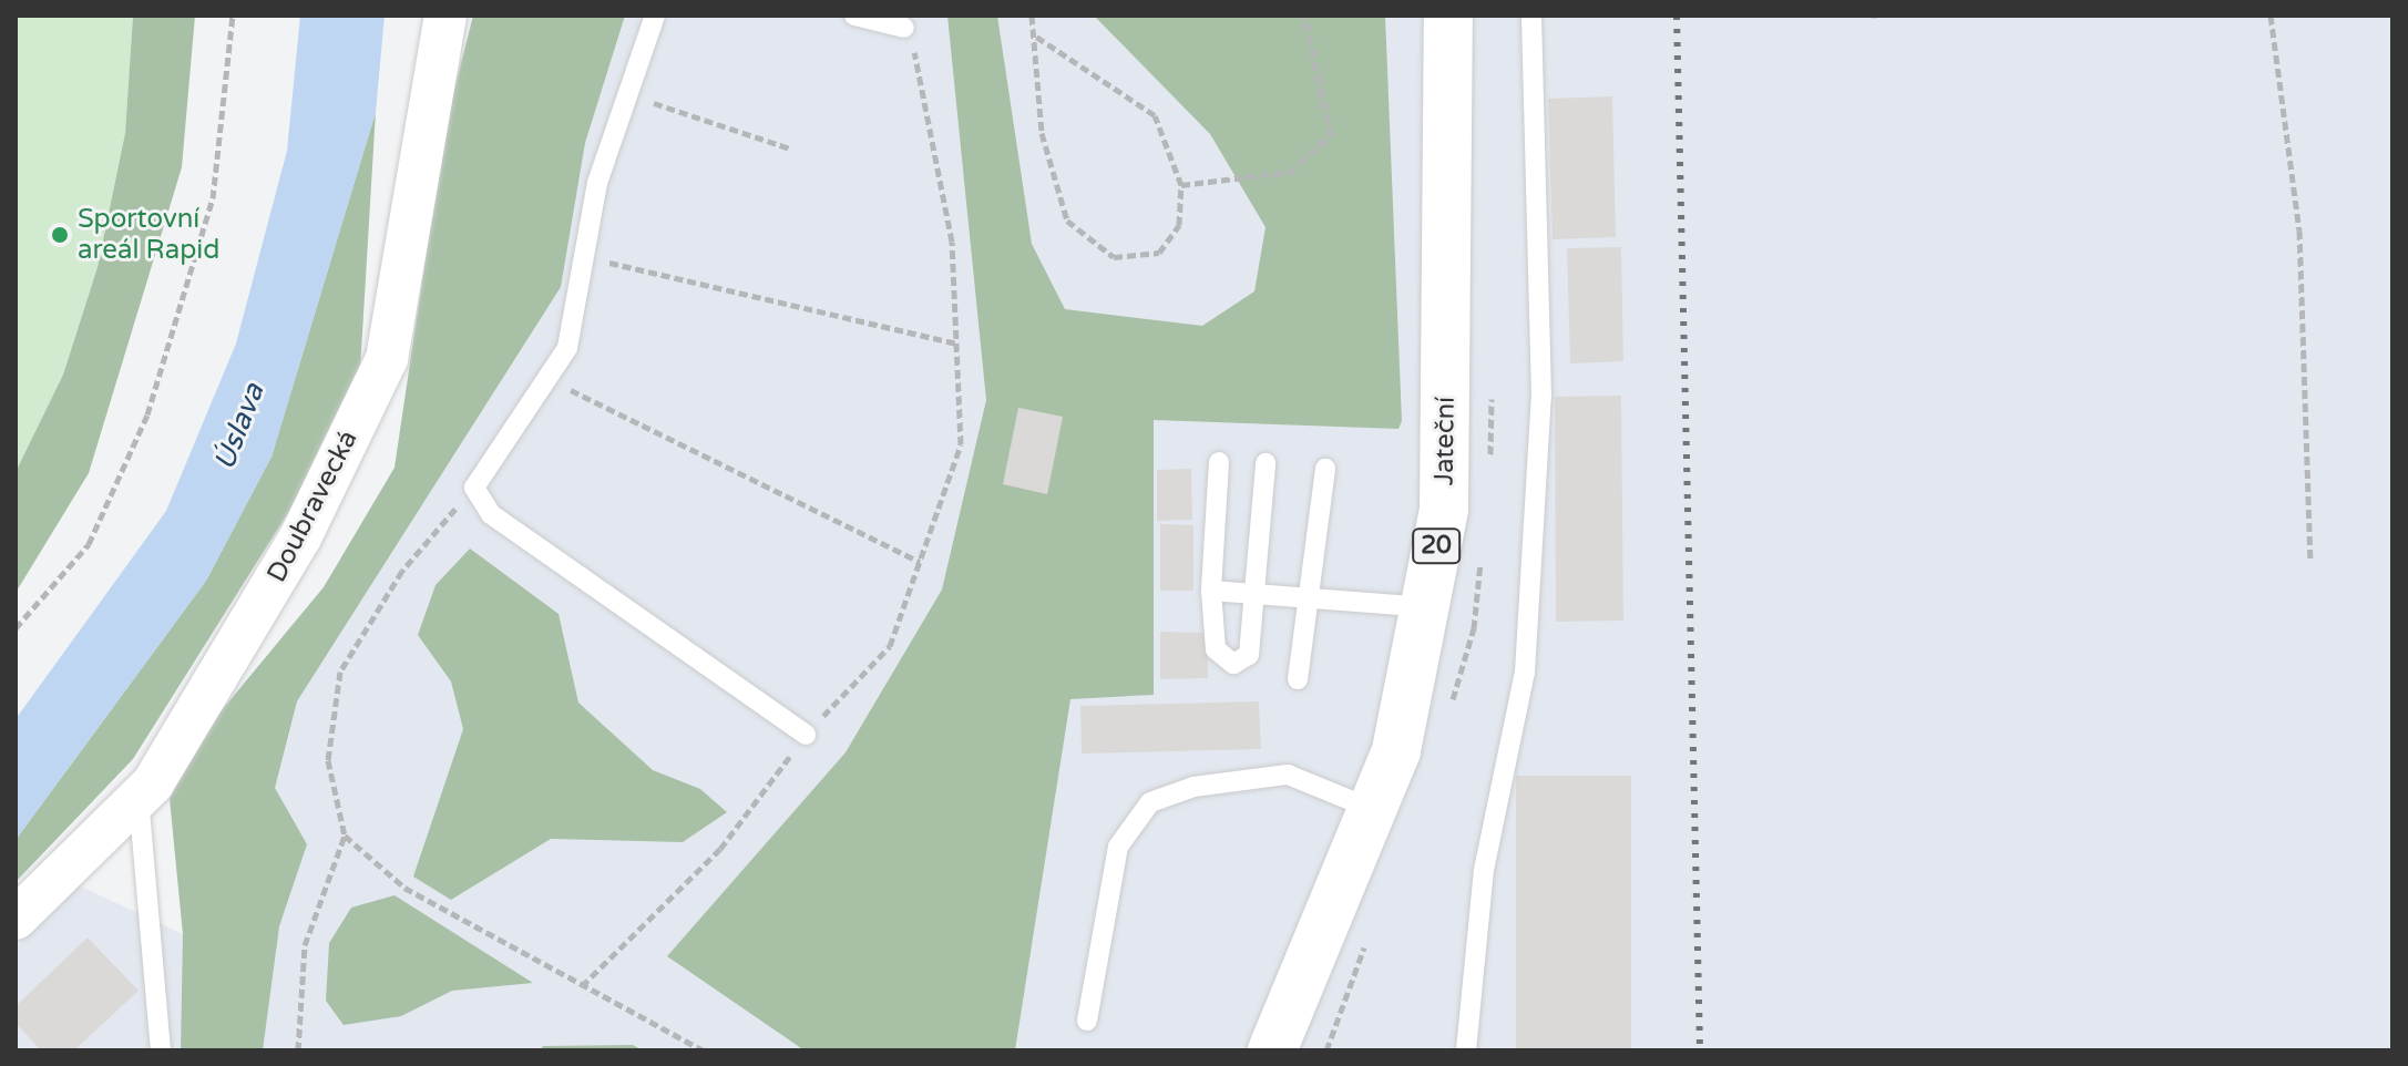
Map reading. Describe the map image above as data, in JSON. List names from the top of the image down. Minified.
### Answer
{"streets":{"main road":["Jateční","20"],"street":["Doubravecká"]},"water":["Úslava"],"places":["Sportovní areál Rapid"]}
